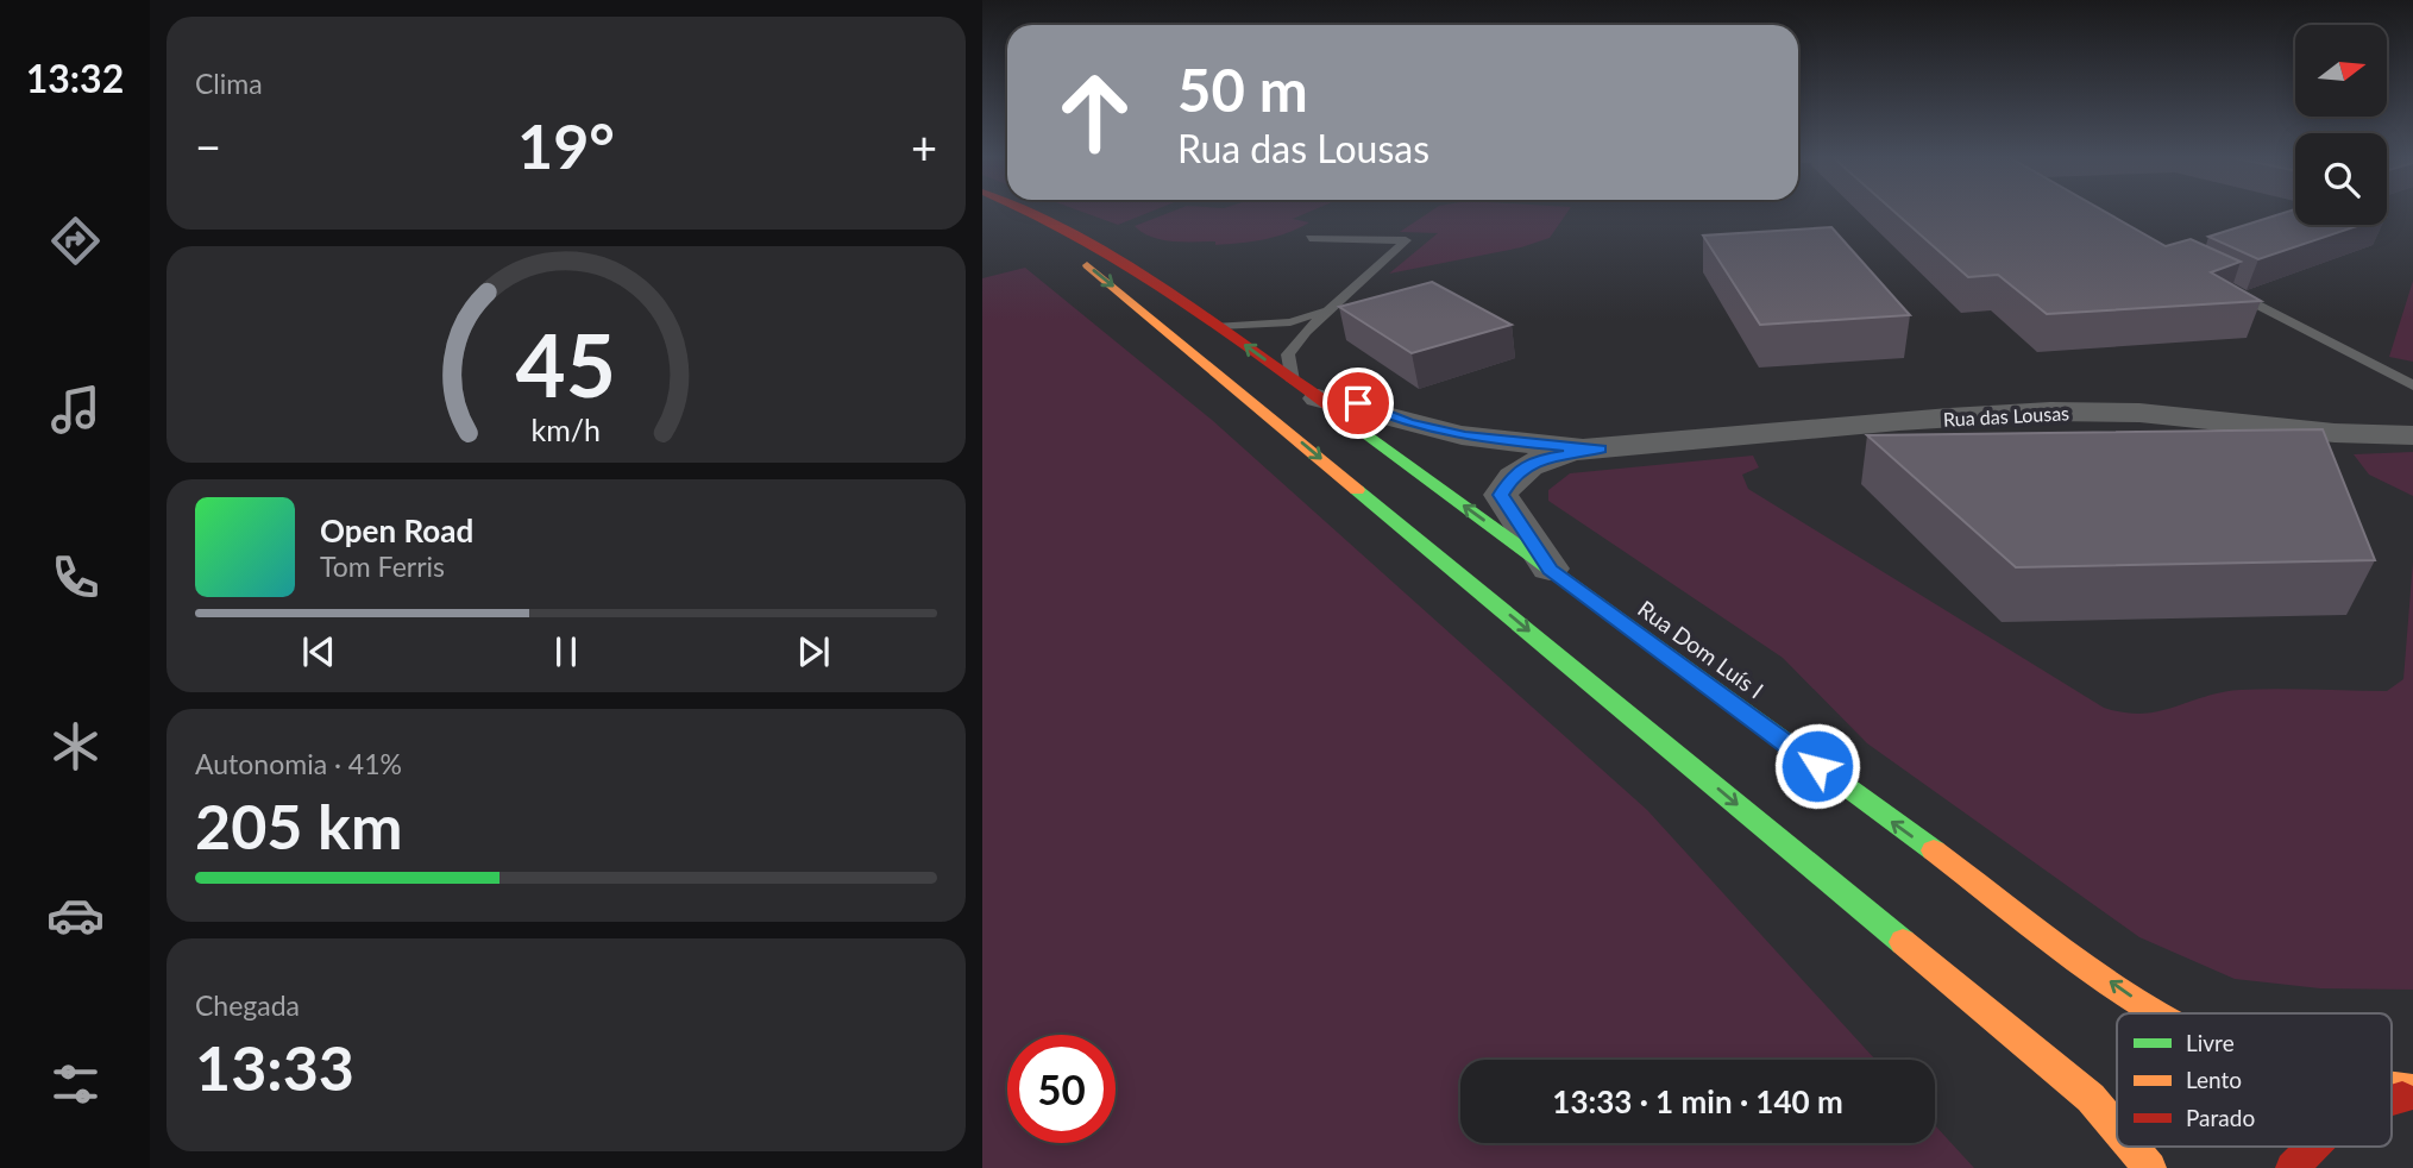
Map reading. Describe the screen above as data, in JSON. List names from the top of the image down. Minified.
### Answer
{"streets":{"main road":["Rua Dom Luís I"],"street":["Rua das Lousas"]},"crossings":[["Rua das Lousas","Rua Dom Luís I"]],"legend":["Livre","Lento","Parado"],"north":"right","page":{"tabs":"13:32","tile":["Clima",["Autonomia · 41%","205 km"],["Chegada","13:33"]],"turn":["50 m","Rua das Lousas"],"heat":["−","19°","+"],"song":["Open Road","Tom Ferris"],"limit":"50","trip":"13:33 · 1 min · 140 m","gauge":["45","km/h"]}}
